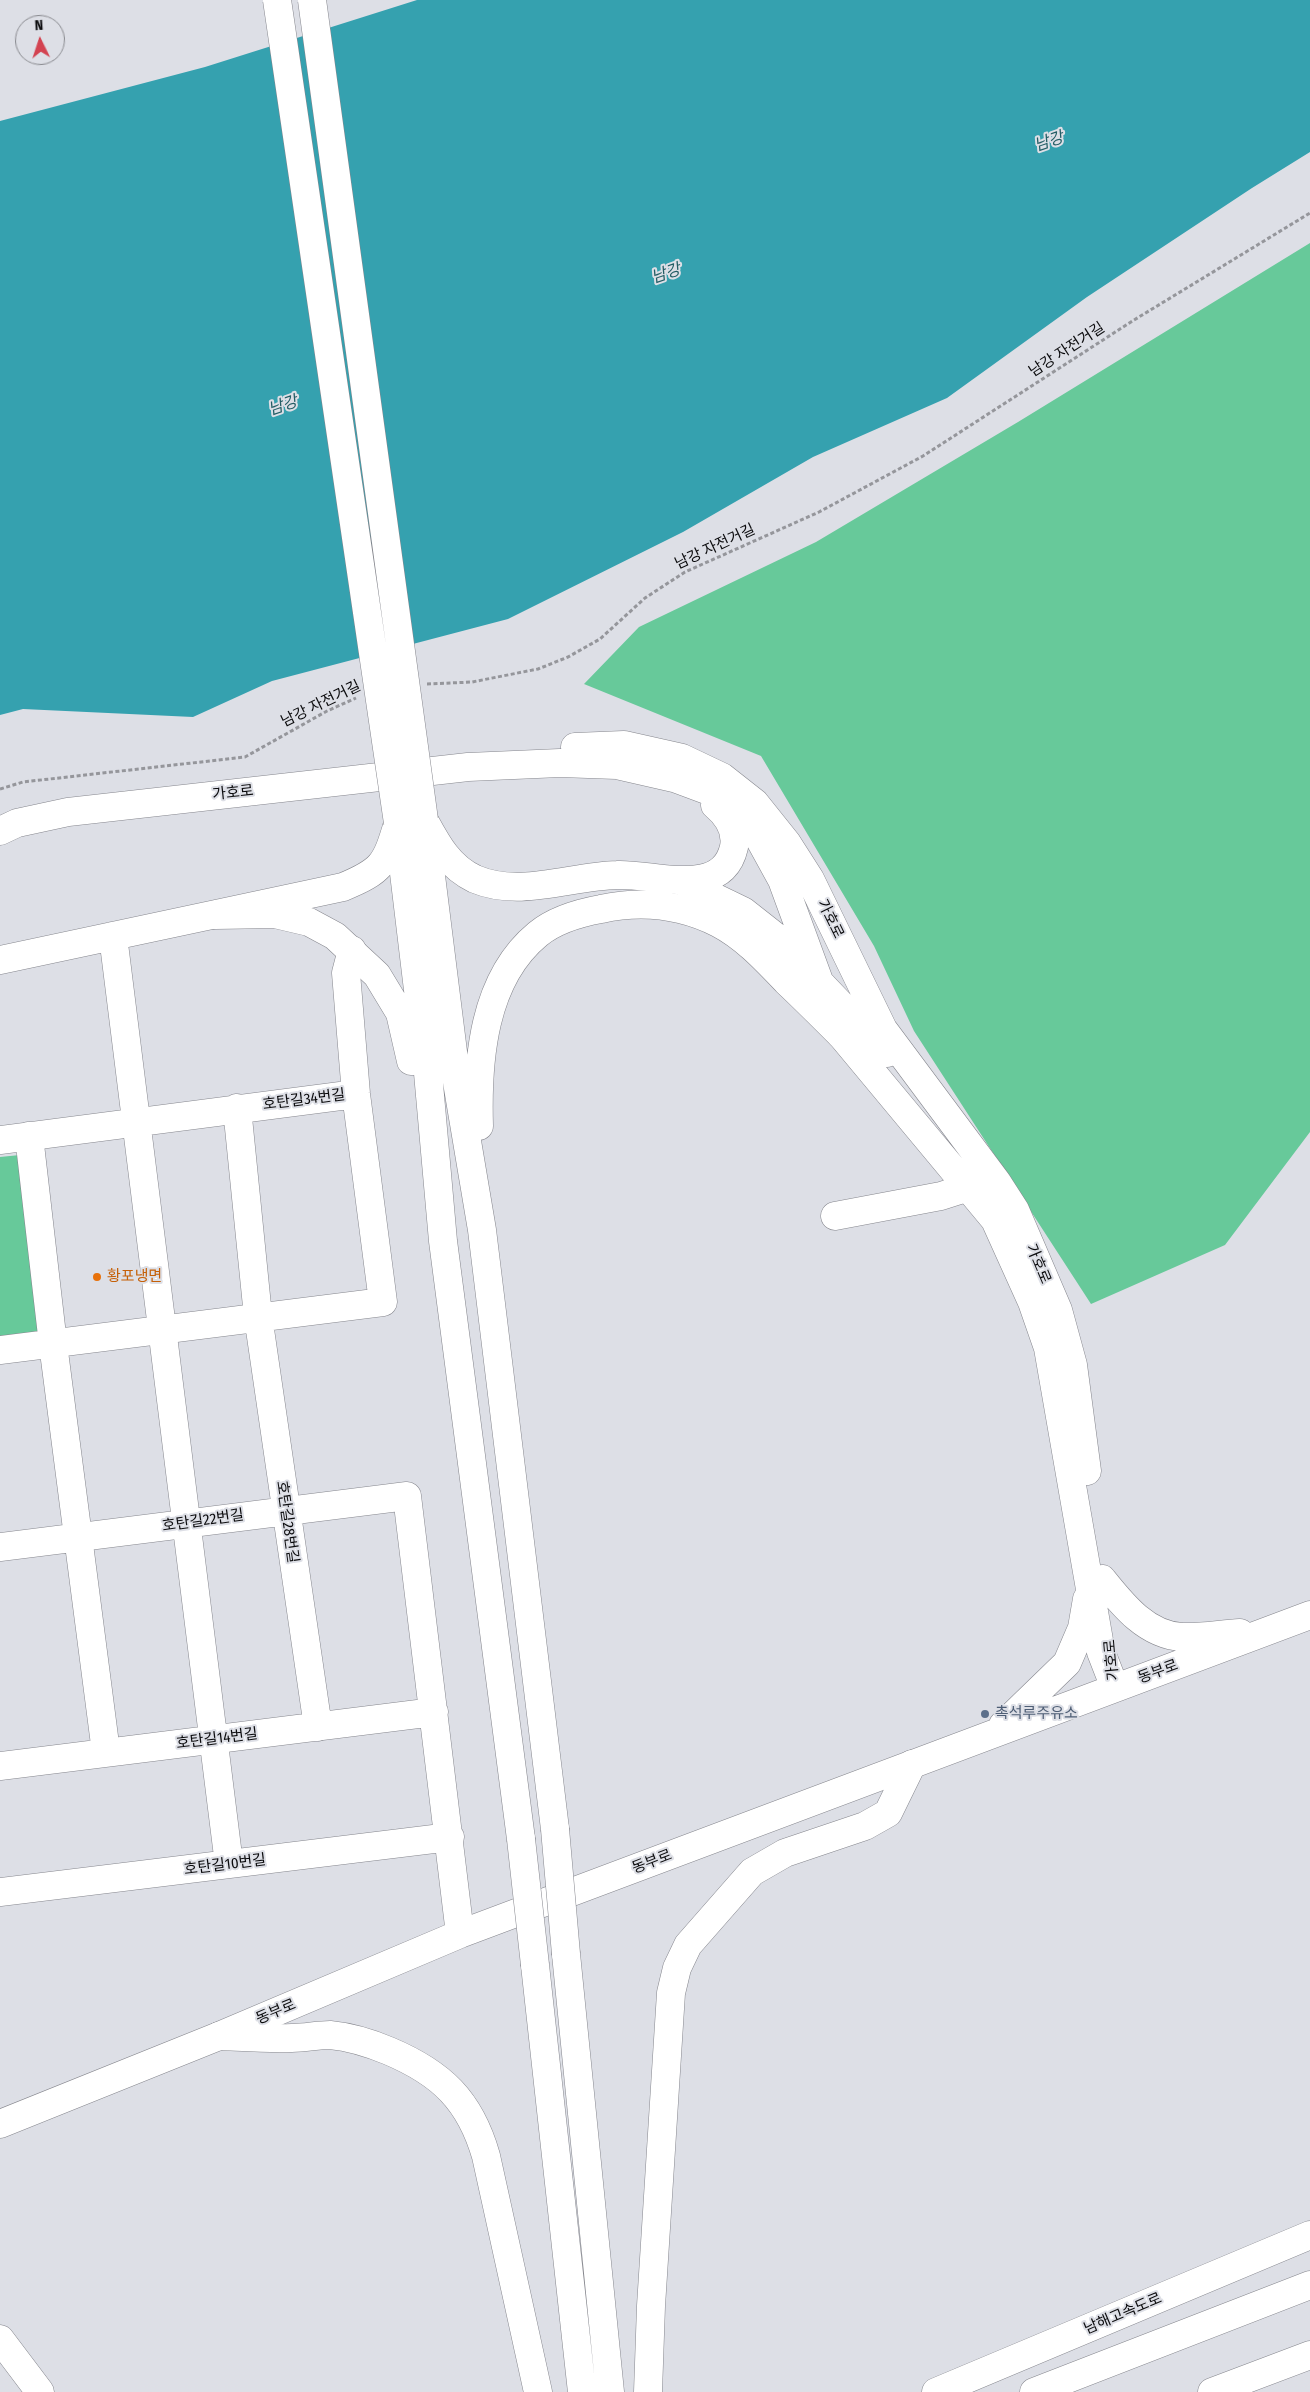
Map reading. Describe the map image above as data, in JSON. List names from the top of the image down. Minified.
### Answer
{"streets":{"main road":["가호로","호탄길34번길","호탄길22번길","호탄길28번길","동부로","호탄길14번길","호탄길10번길","남해고속도로"],"path":["남강 자전거길"]},"crossings":[["가호로","동부로"],["호탄길34번길","호탄길28번길"],["호탄길22번길","호탄길28번길"],["호탄길22번길","호탄길14번길"],["호탄길28번길","호탄길14번길"]],"water":["남강"],"places":["황포냉면","촉석루주유소"],"north":"top"}
